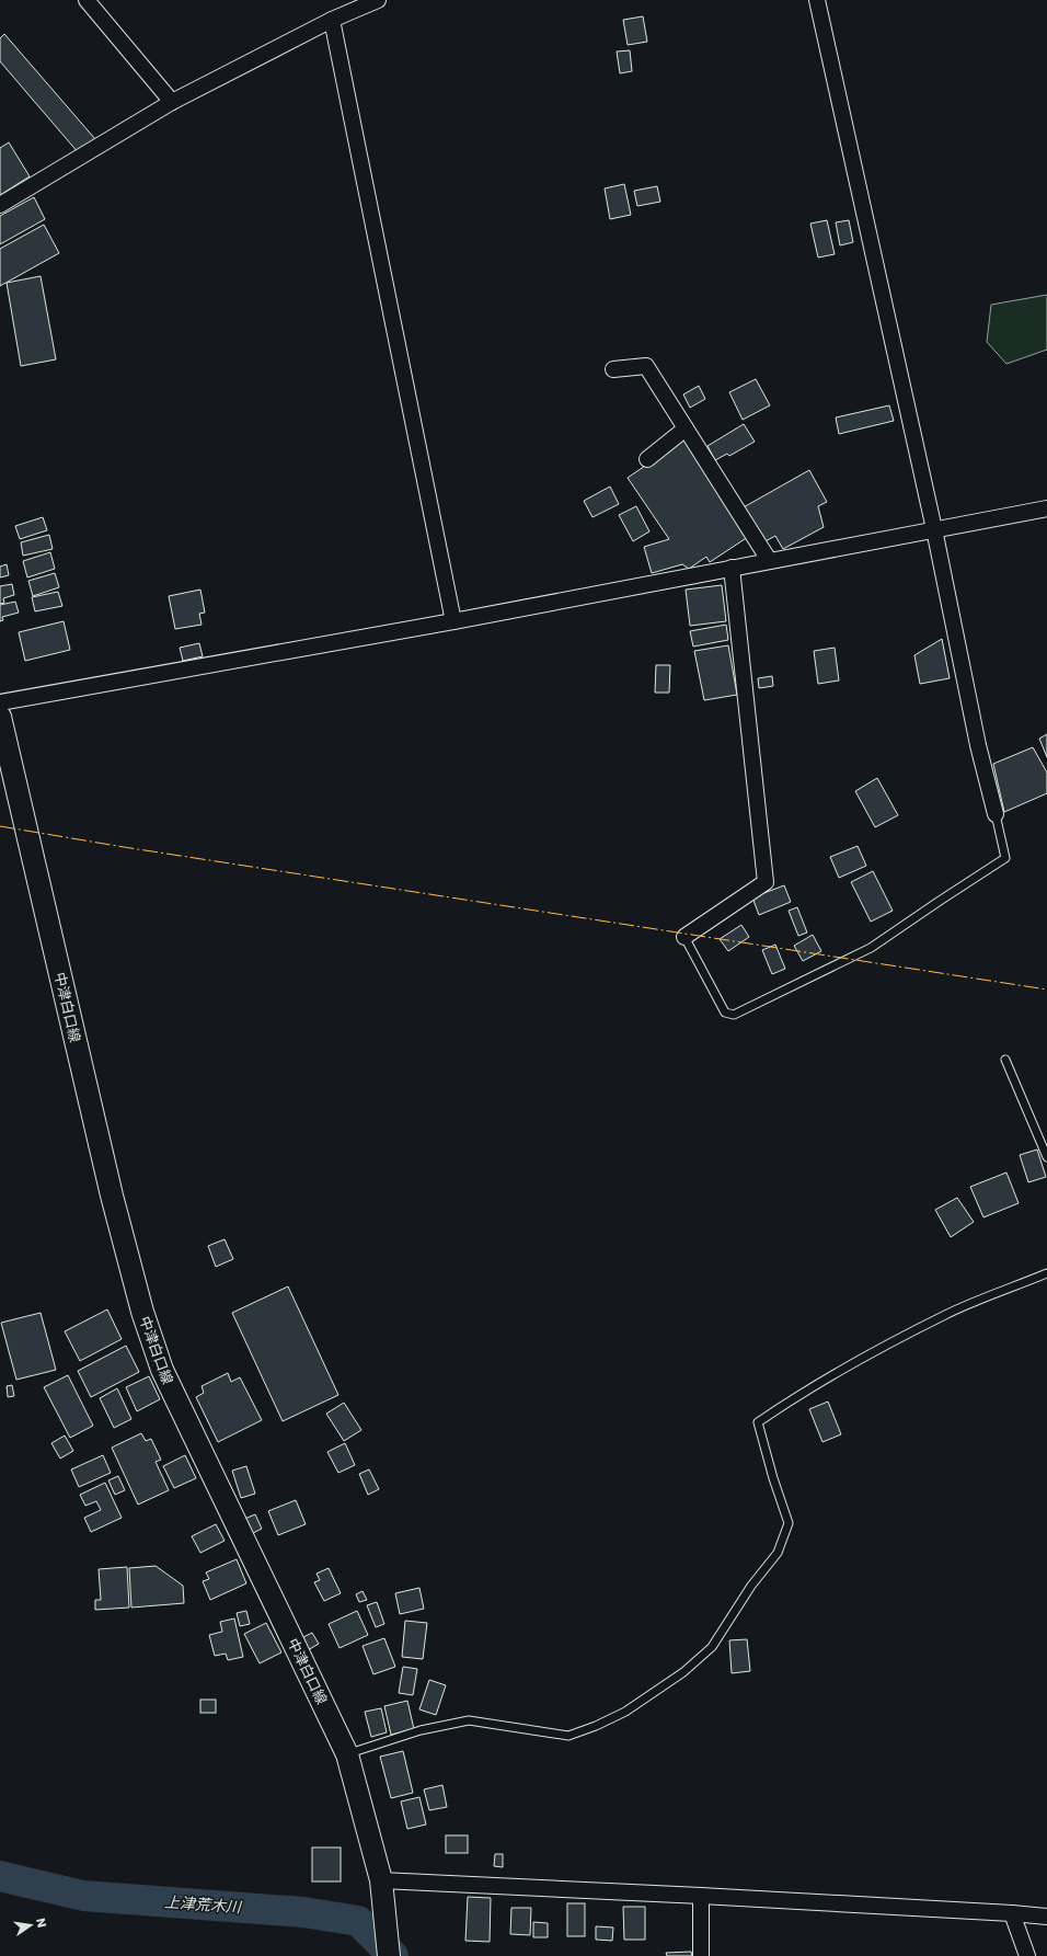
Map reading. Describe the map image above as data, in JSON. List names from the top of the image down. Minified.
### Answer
{"streets":{"main road":["中津白口線"]},"water":["上津荒木川"],"north":"right"}
